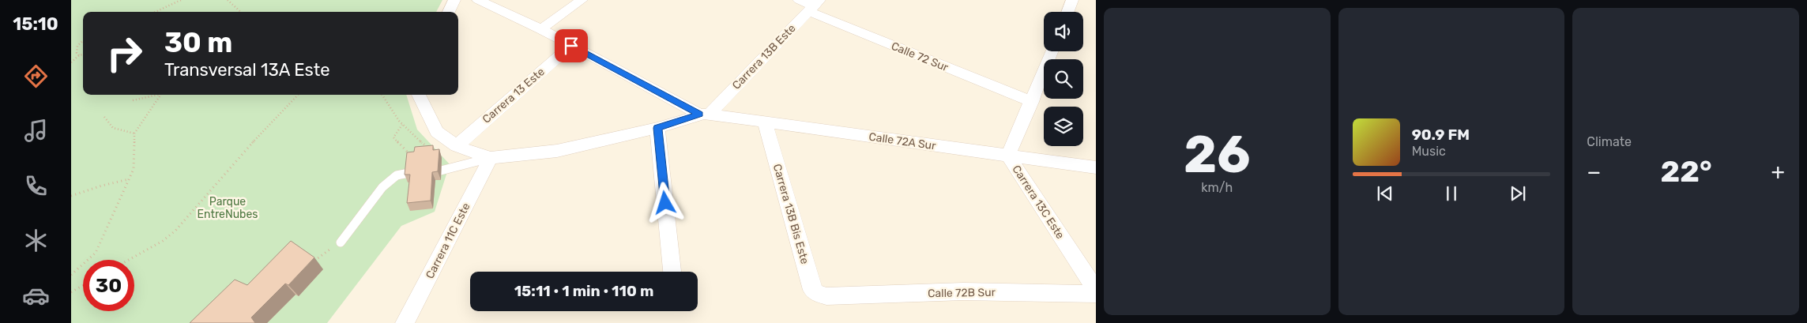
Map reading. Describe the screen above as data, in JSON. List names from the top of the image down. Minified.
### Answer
{"streets":{"street":["Carrera 13B Este","Calle 72 Sur","Carrera 13 Este","Calle 72A Sur","Carrera 13C Este","Carrera 13B Bis Este","Carrera 11C Este","Calle 72B Sur"]},"crossings":[["Carrera 13B Este","Calle 72 Sur"],["Carrera 13B Este","Calle 72A Sur"],["Calle 72 Sur","Carrera 13C Este"],["Carrera 13 Este","Calle 72A Sur"],["Calle 72A Sur","Carrera 13C Este"],["Calle 72A Sur","Carrera 13B Bis Este"],["Carrera 13B Bis Este","Calle 72B Sur"]],"parks":["Parque EntreNubes"],"page":{"tabs":"15:10","tile":[["26","km/h"],"Climate"],"turn":["30 m","Transversal 13A Este"],"song":["90.9 FM","Music"],"heat":["−","22°","+"],"limit":"30","trip":"15:11 · 1 min · 110 m"}}
